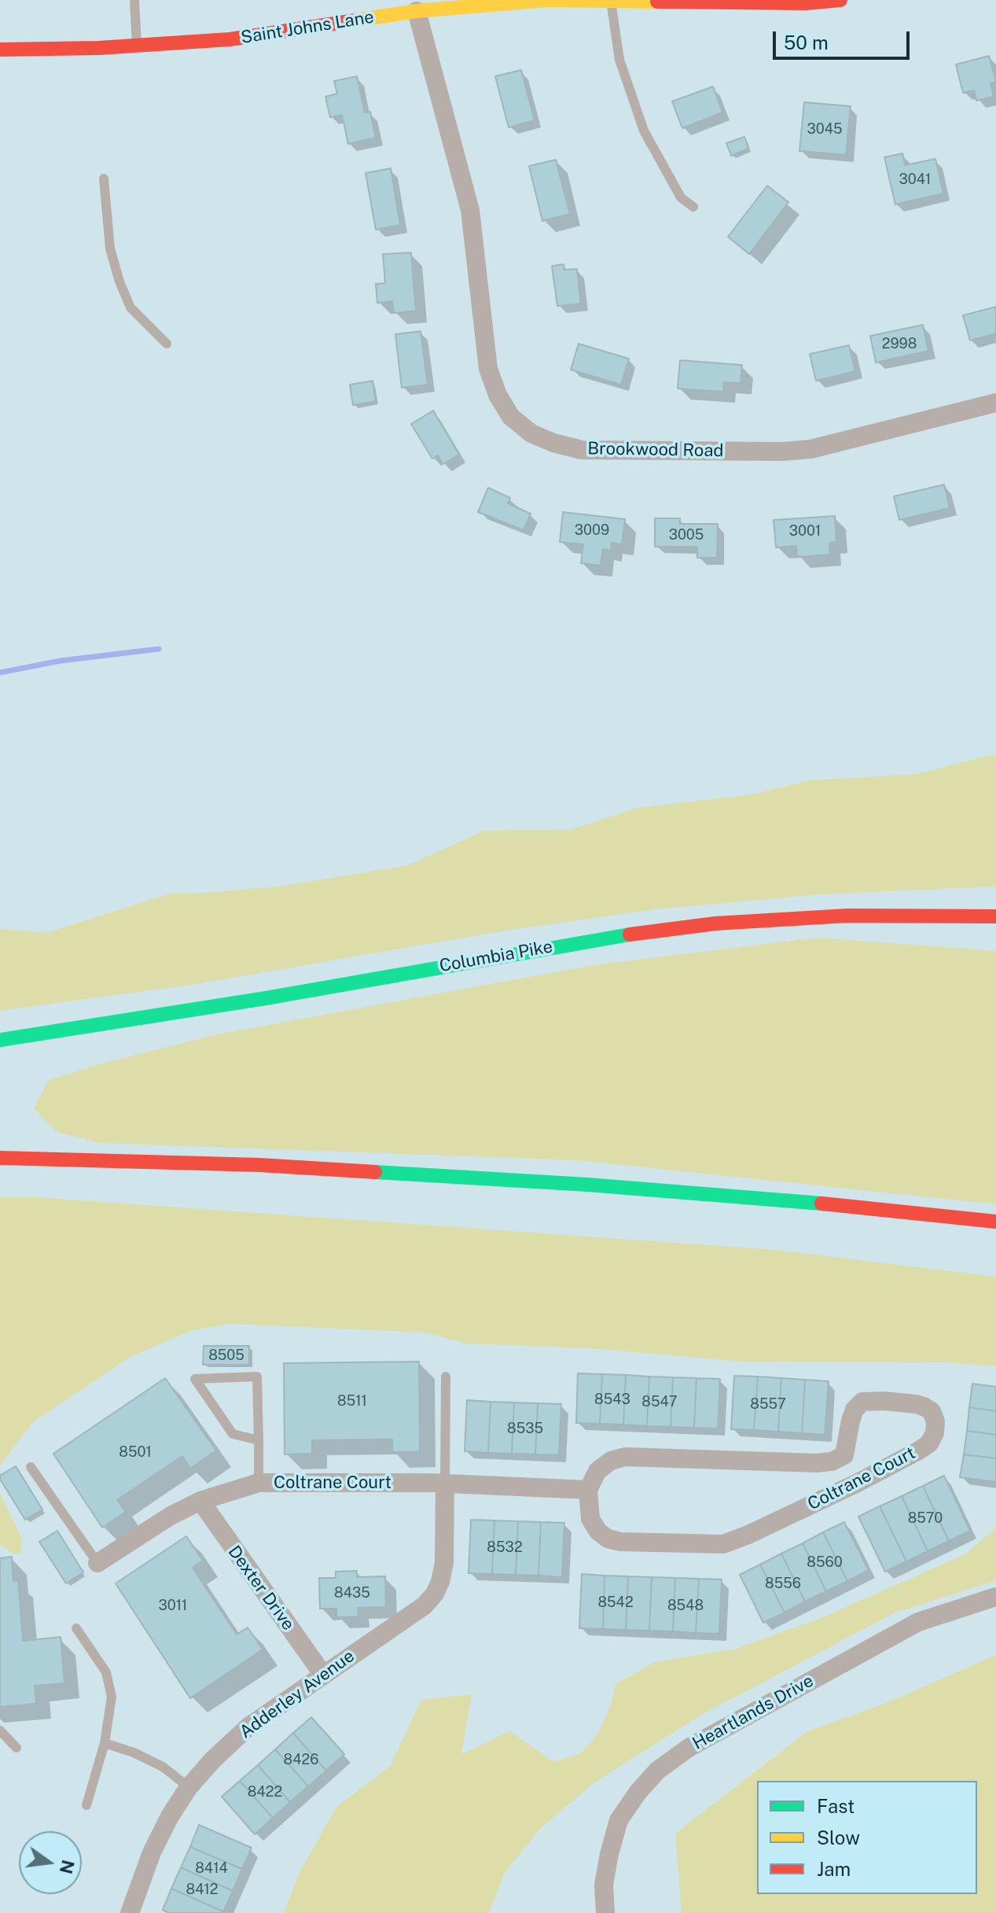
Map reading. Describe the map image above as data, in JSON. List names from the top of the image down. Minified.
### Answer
{"streets":{"main road":["Saint Johns Lane","Columbia Pike"],"street":["Brookwood Road","Coltrane Court","Dexter Drive","Adderley Avenue","Heartlands Drive"]},"crossings":[["Saint Johns Lane","Brookwood Road"],["Coltrane Court","Dexter Drive"],["Coltrane Court","Adderley Avenue"],["Dexter Drive","Adderley Avenue"]],"house_numbers":["3045","3041","2998","3009","3001","3005","8505","8543","8511","8547","8557","8535","8501","8570","8532","8560","8556","8435","8542","3011","8548","8426","8422","8414","8412"],"legend":["Fast","Slow","Jam"],"scale_bar":"50 m","north":"right"}
